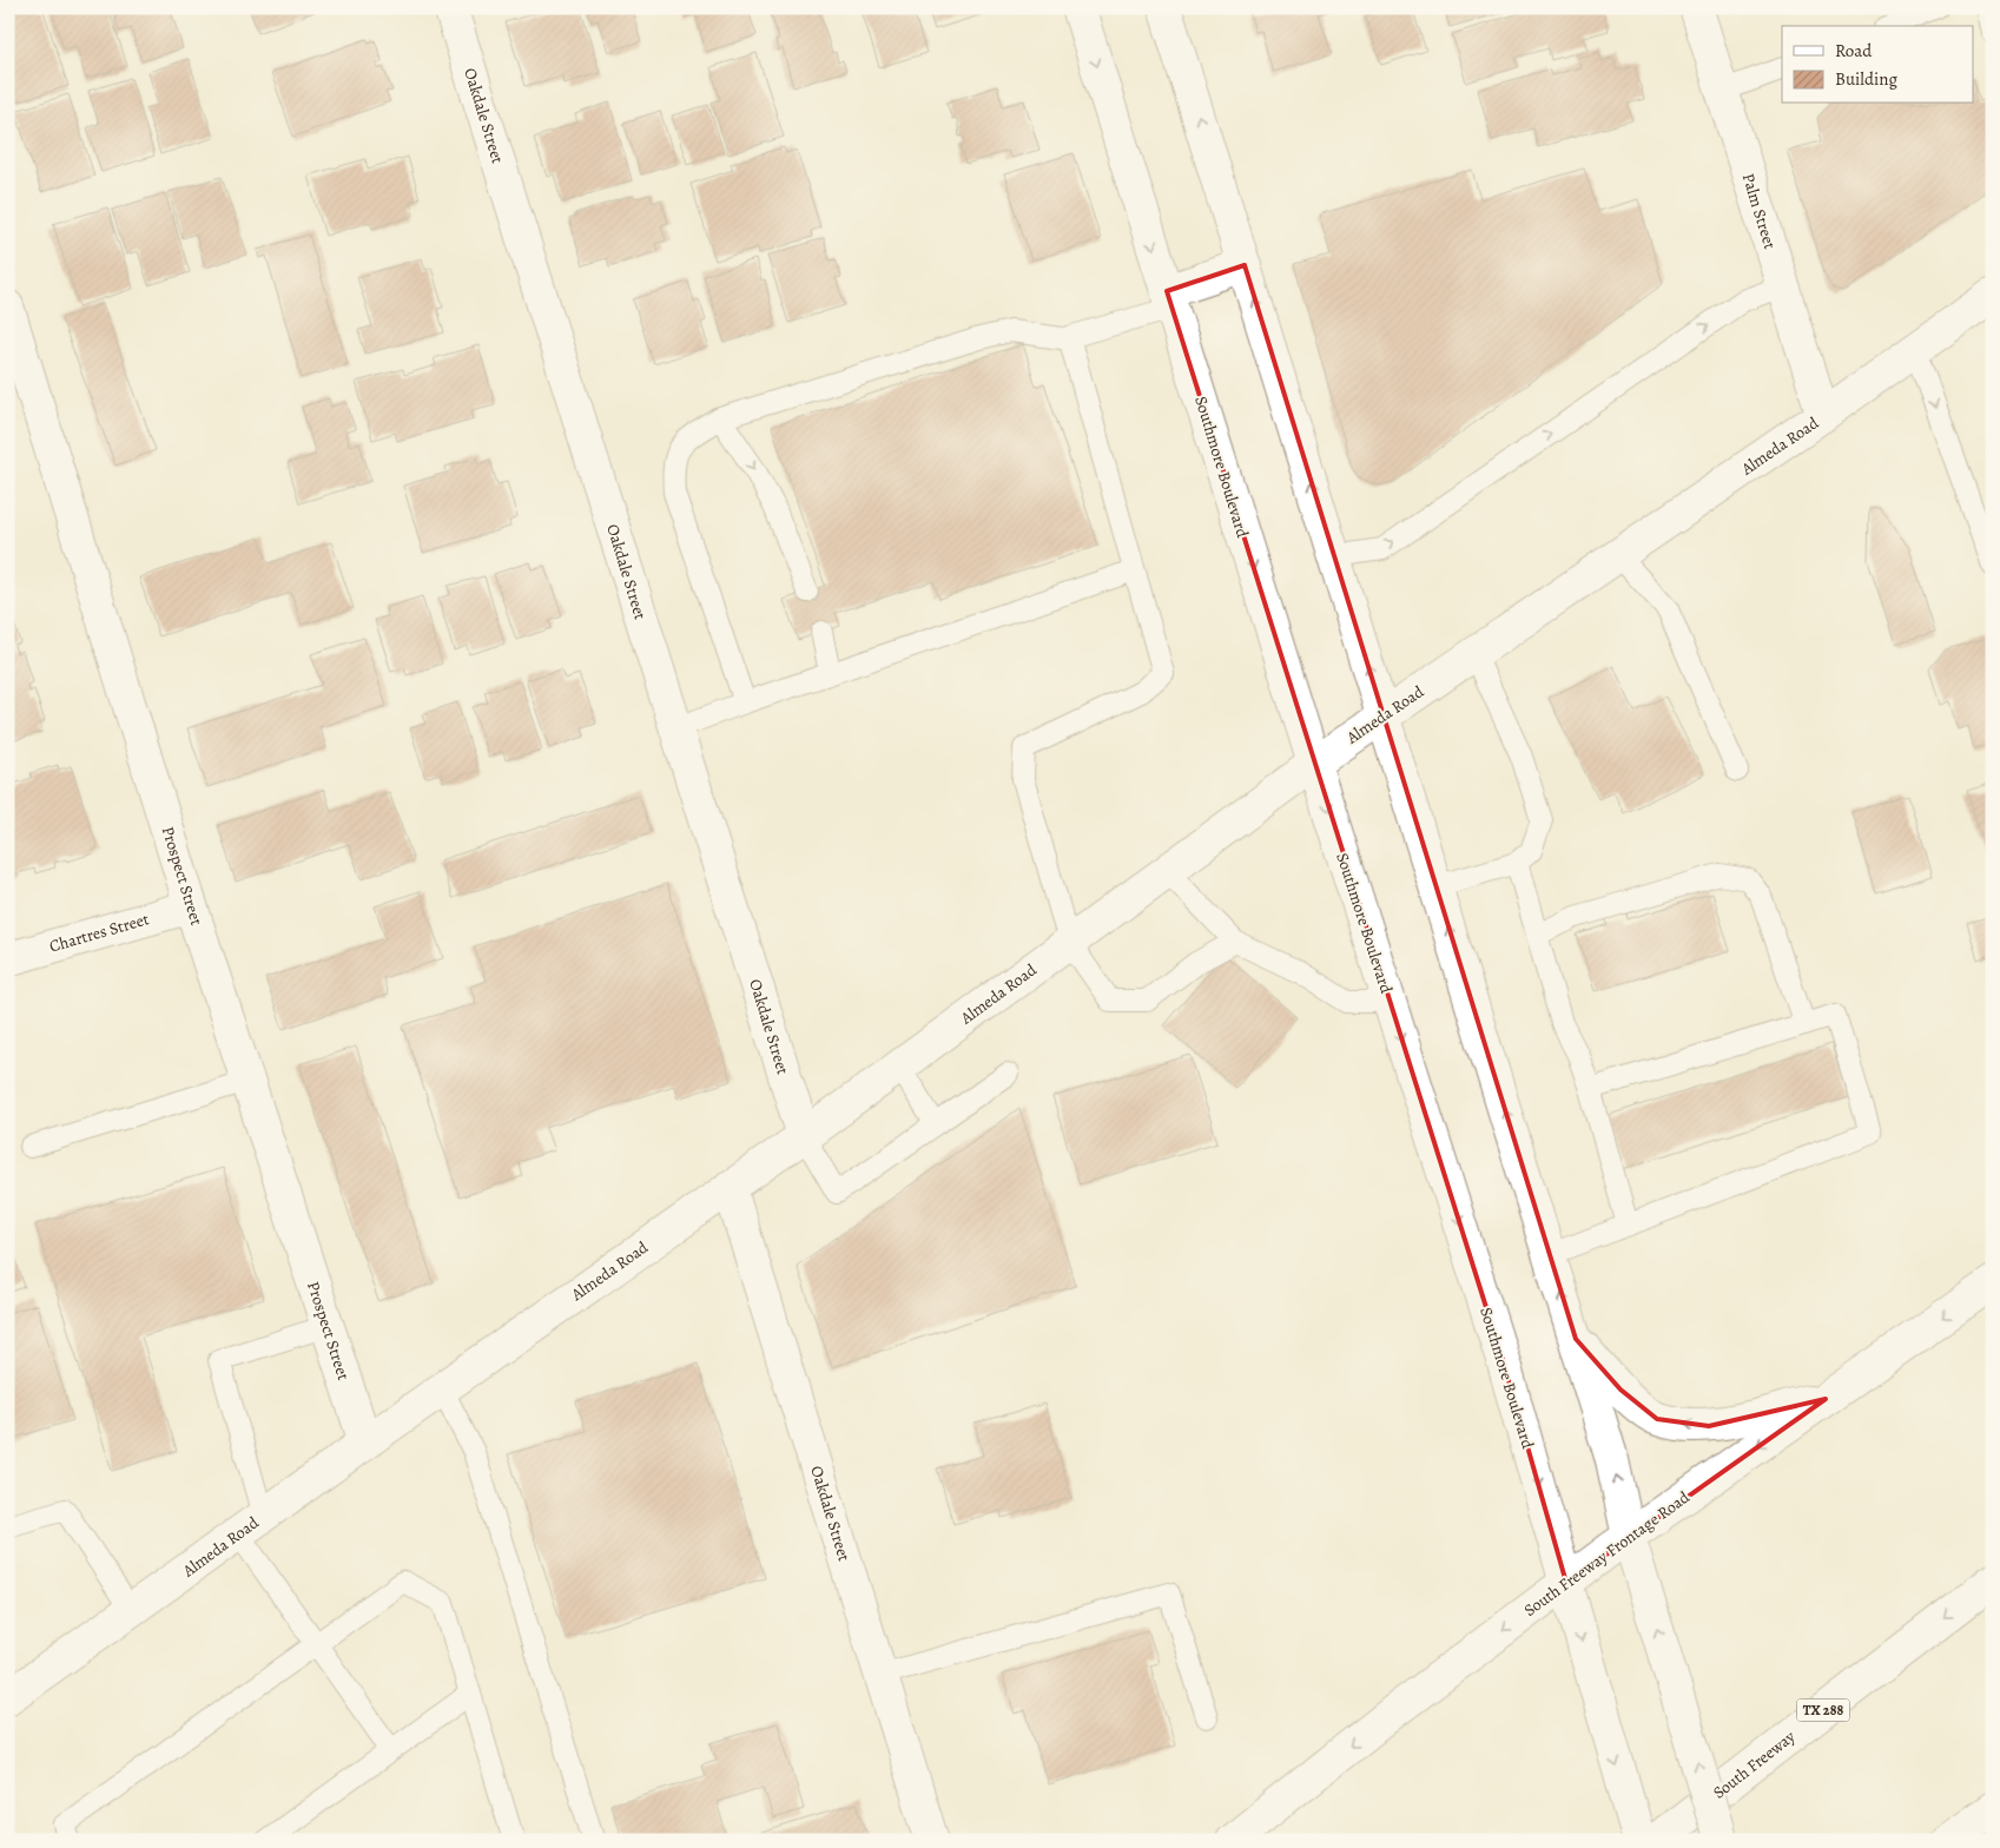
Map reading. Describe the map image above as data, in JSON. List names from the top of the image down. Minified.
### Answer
{"streets":{"main road":["Oakdale Street","Palm Street","Almeda Road","Southmore Boulevard","Prospect Street","Chartres Street","South Freeway Frontage Road","TX 288","South Freeway"]},"crossings":[["Oakdale Street","Almeda Road"],["Palm Street","Almeda Road"],["Almeda Road","Southmore Boulevard"],["Almeda Road","Prospect Street"],["Southmore Boulevard","South Freeway Frontage Road"],["Prospect Street","Chartres Street"]],"one_way":["South Freeway Frontage Road","South Freeway"],"legend":["Road","Building"]}
